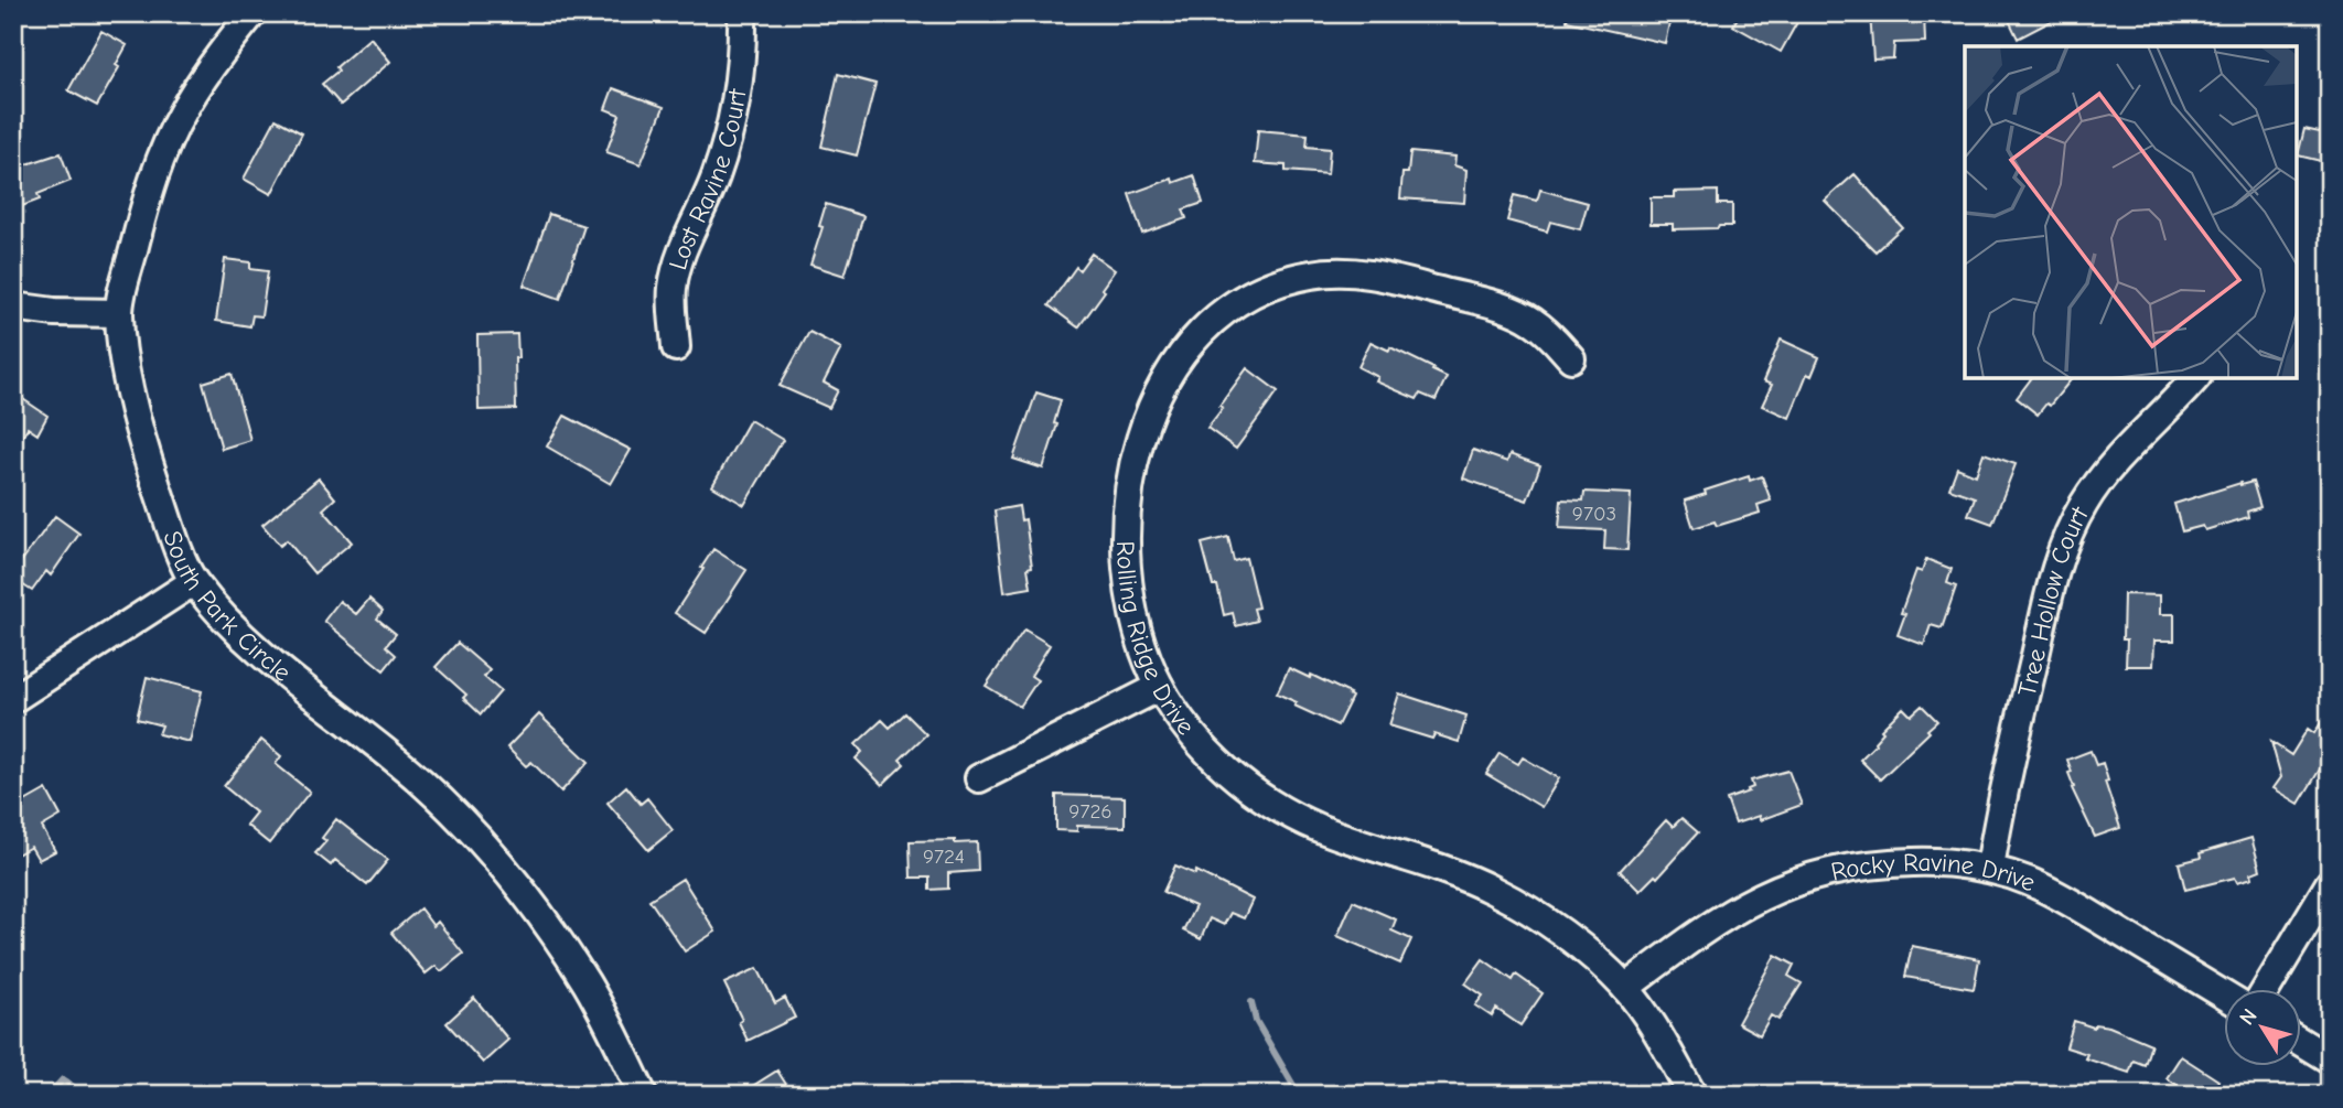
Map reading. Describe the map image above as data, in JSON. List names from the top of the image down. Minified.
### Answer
{"streets":{"street":["Lost Ravine Court","South Park Circle","Tree Hollow Court","Rolling Ridge Drive","Rocky Ravine Drive"]},"crossings":[["Tree Hollow Court","Rocky Ravine Drive"],["Rolling Ridge Drive","Rocky Ravine Drive"]],"house_numbers":["9703","9726","9724"],"north":"top left"}
